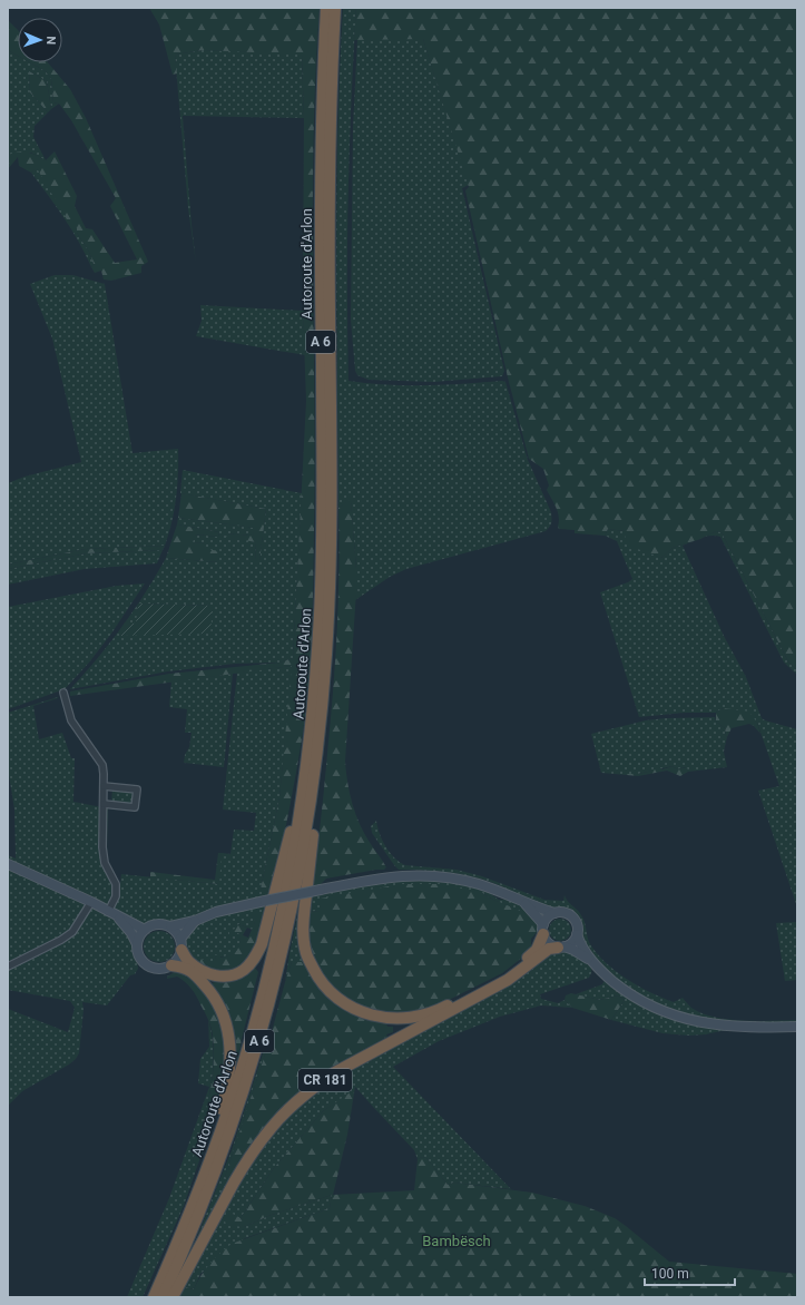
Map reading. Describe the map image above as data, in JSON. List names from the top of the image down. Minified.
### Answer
{"streets":{"highway":["Autoroute d'Arlon","A 6","CR 181"]},"crossings":[["Autoroute d'Arlon","A 6"],["A 6","CR 181"]],"parks":["Bambësch"],"scale_bar":"100 m","north":"right"}
